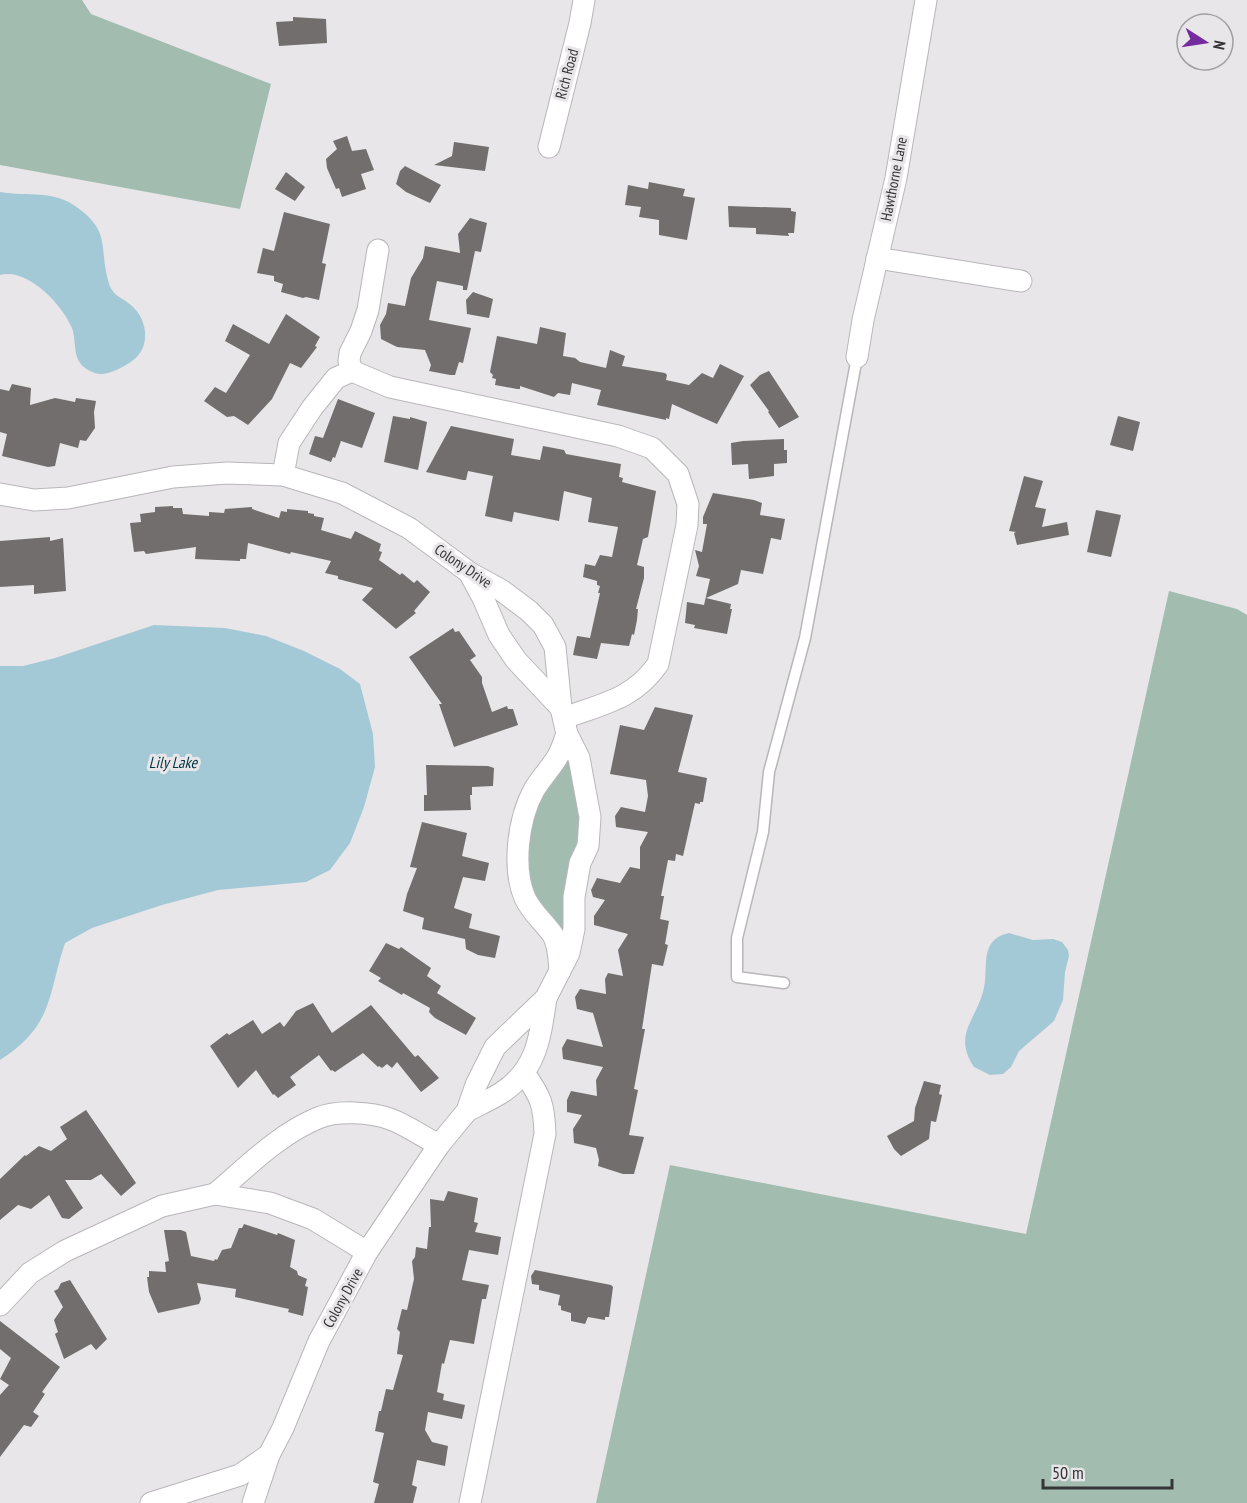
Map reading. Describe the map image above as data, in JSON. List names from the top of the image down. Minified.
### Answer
{"streets":{"street":["Rich Road","Hawthorne Lane","Colony Drive"]},"water":["Lily Lake"],"scale_bar":"50 m","north":"right"}
